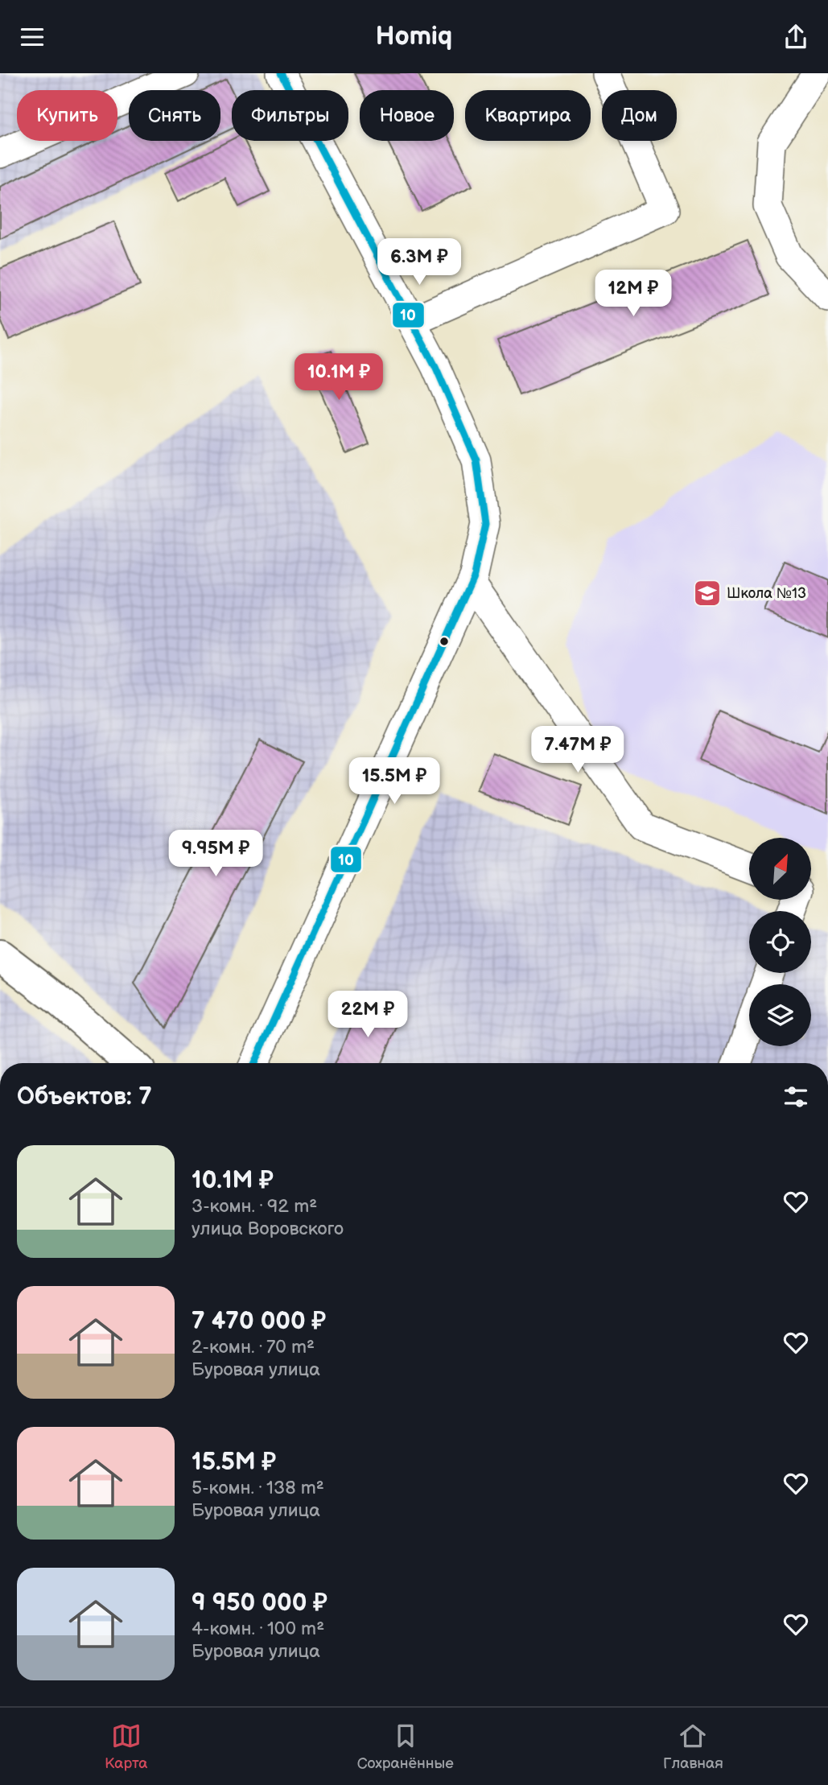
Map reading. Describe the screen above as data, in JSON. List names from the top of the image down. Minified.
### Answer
{"places":{"school or university":["Школа №13"]},"lines":["transit line 10"],"north":"top right","page":{"header":"Homiq","chip":["Купить","Снять","Фильтры","Новое","Квартира","Дом"],"price":["6.3M ₽","12M ₽","10.1M ₽","7.47M ₽","15.5M ₽","9.95M ₽","22M ₽"],"heading":"Объектов: 7","list":[{"name":"10.1M ₽","note":"3-комн. · 92 m² · улица Воровского"},{"name":"7 470 000 ₽","note":"2-комн. · 70 m² · Буровая улица"},{"name":"15.5M ₽","note":"5-комн. · 138 m² · Буровая улица"},{"name":"9 950 000 ₽","note":"4-комн. · 100 m² · Буровая улица"}],"tabs":["Карта","Сохранённые","Главная"]}}
